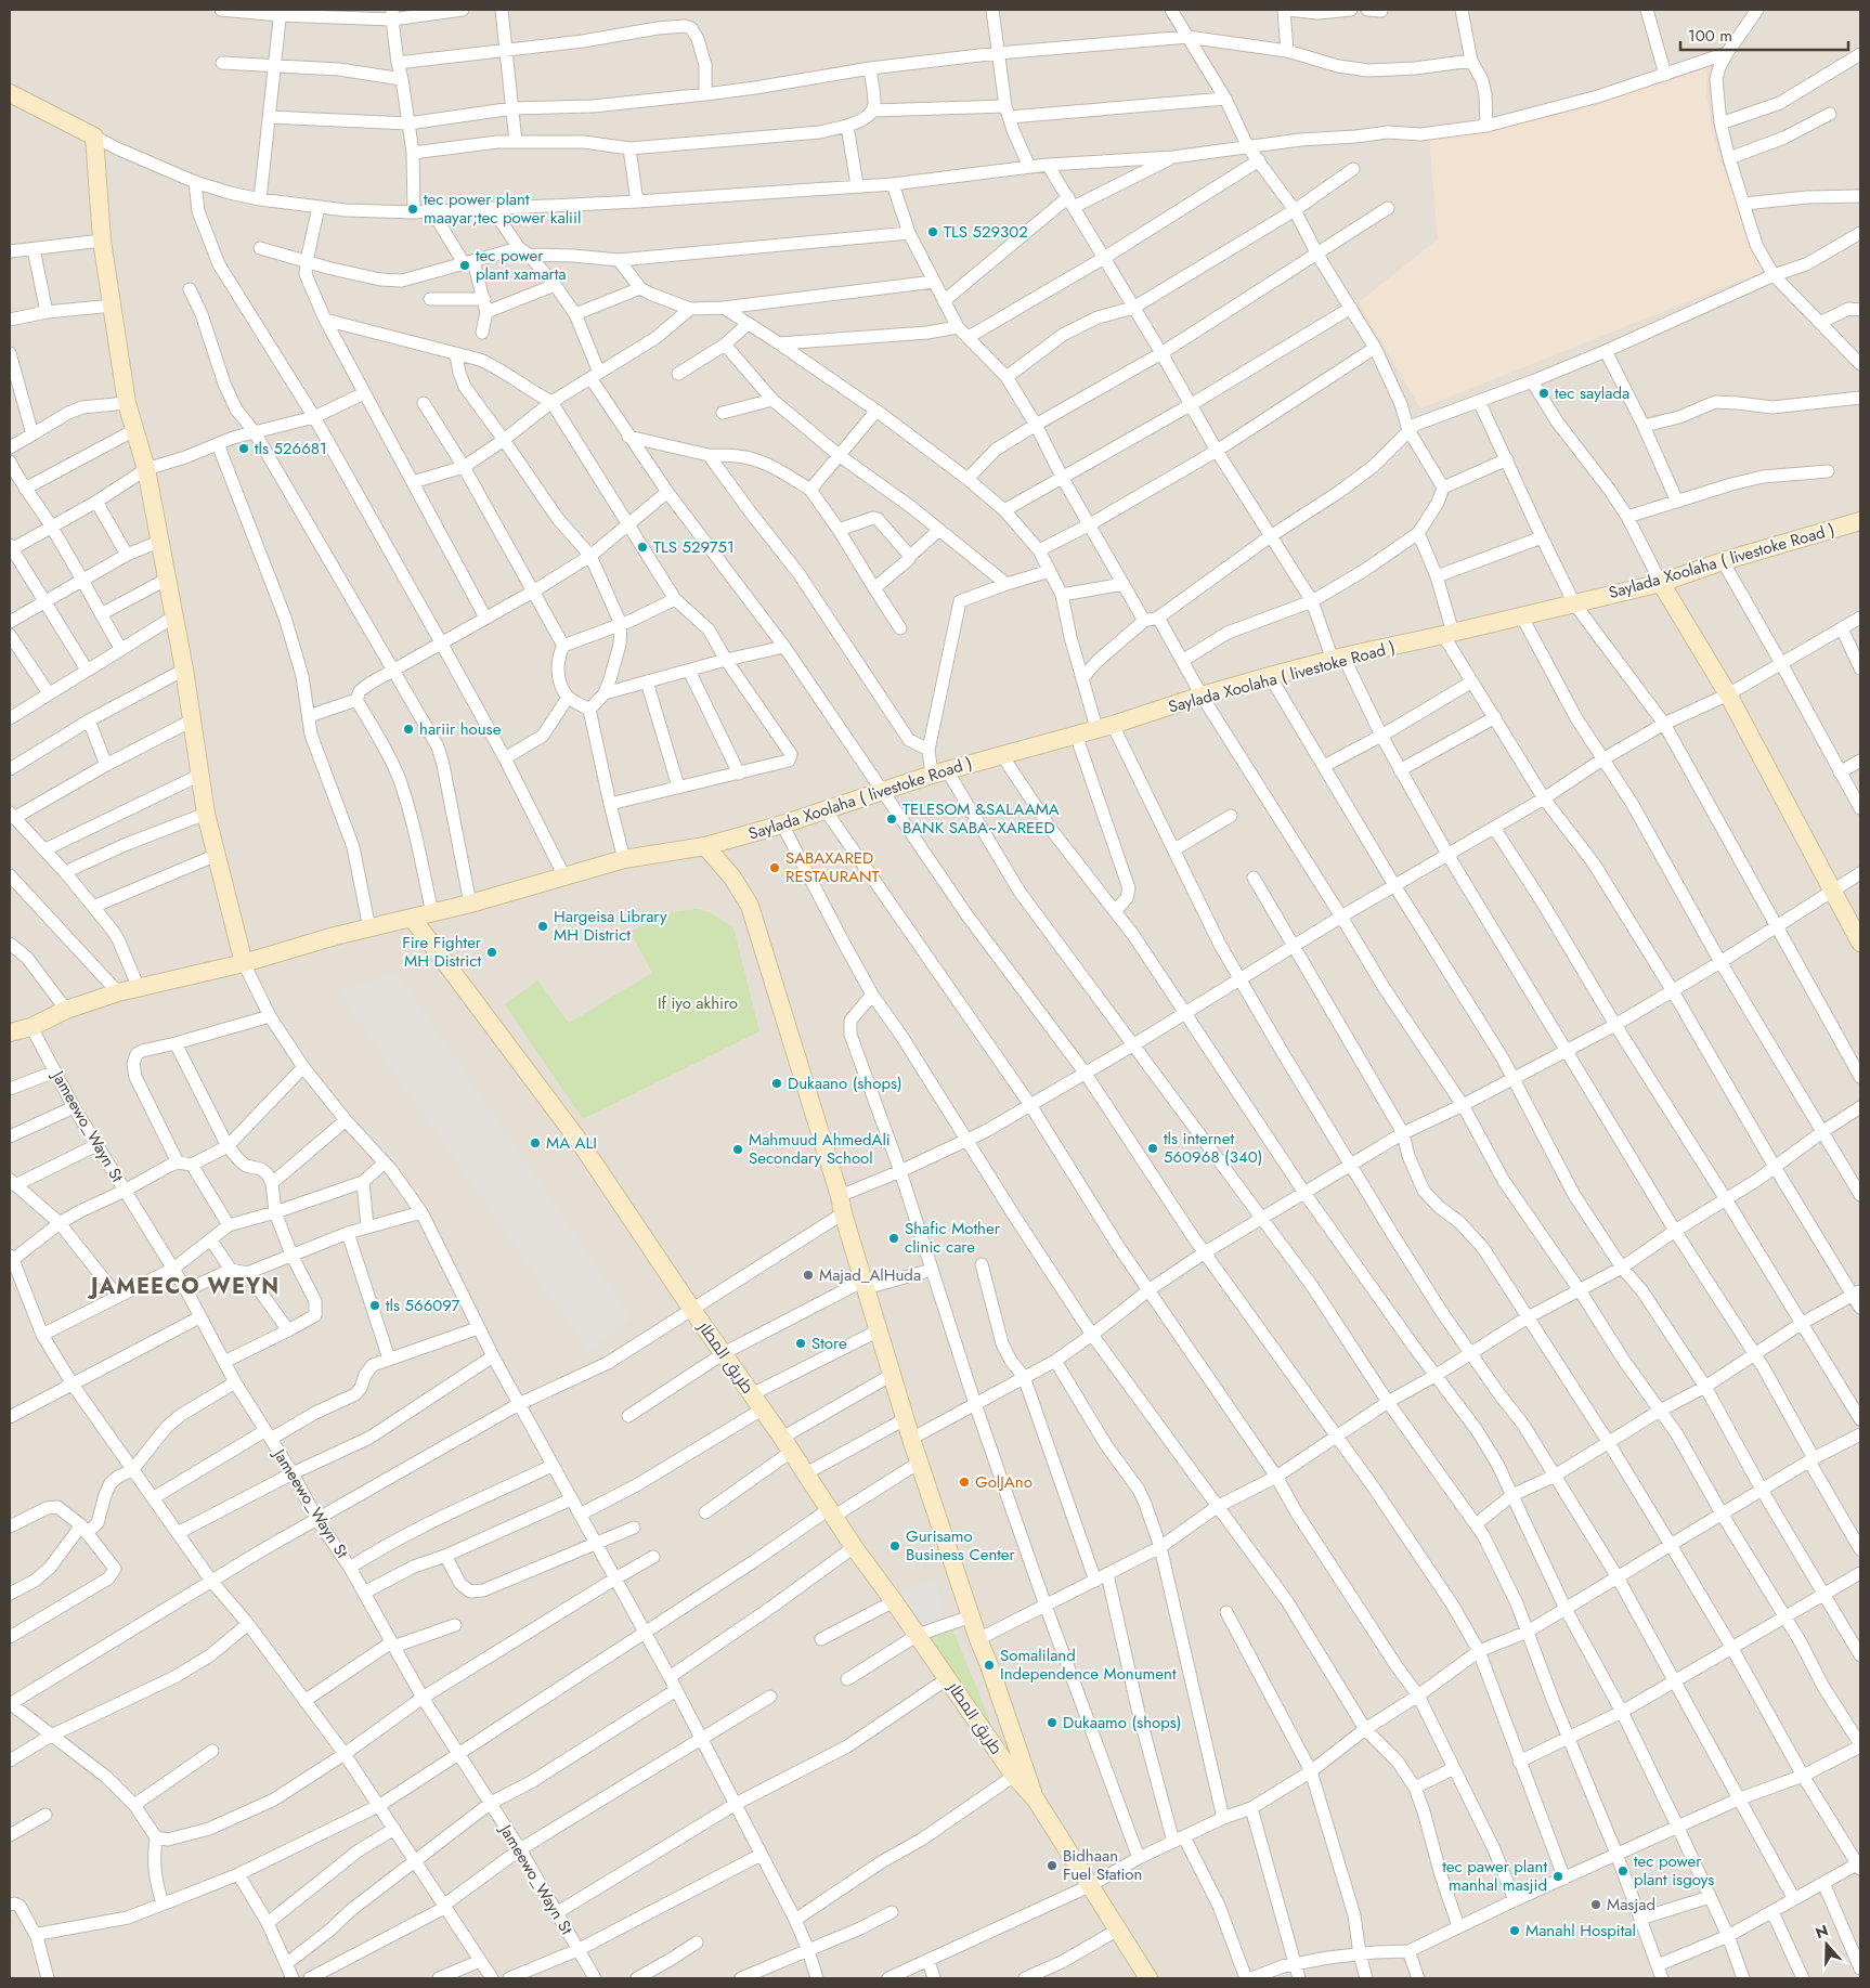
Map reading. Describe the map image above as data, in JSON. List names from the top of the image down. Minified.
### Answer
{"streets":{"main road":["Saylada Xoolaha ( livestoke Road )","طريق المطار"],"street":["Jameewo_Wayn St"]},"crossings":[["Saylada Xoolaha ( livestoke Road )","Jameewo_Wayn St"],["Saylada Xoolaha ( livestoke Road )","طريق المطار"]],"districts":["JAMEECO WEYN"],"parks":["If iyo akhiro"],"places":["tec power plant maayar;tec power kaliil","TLS 529302","tec power plant xamarta","tec saylada","tls 526681","TLS 529751","hariir house","TELESOM &SALAAMA BANK SABA~XAREED","SABAXARED RESTAURANT","Hargeisa Library MH District","Fire Fighter MH District","Dukaano (shops)","MA ALI","tls internet 560968 (340)","Mahmuud AhmedAli Secondary School","Shafic Mother clinic care","Majad_AlHuda","tls 566097","Store","GolJAno","Gurisamo Business Center","Somaliland Independence Monument","Dukaamo (shops)","Bidhaan Fuel Station","tec power plant isgoys","tec pawer plant manhal masjid","Masjad","Manahl Hospital"],"scale_bar":"100 m","north":"top"}
